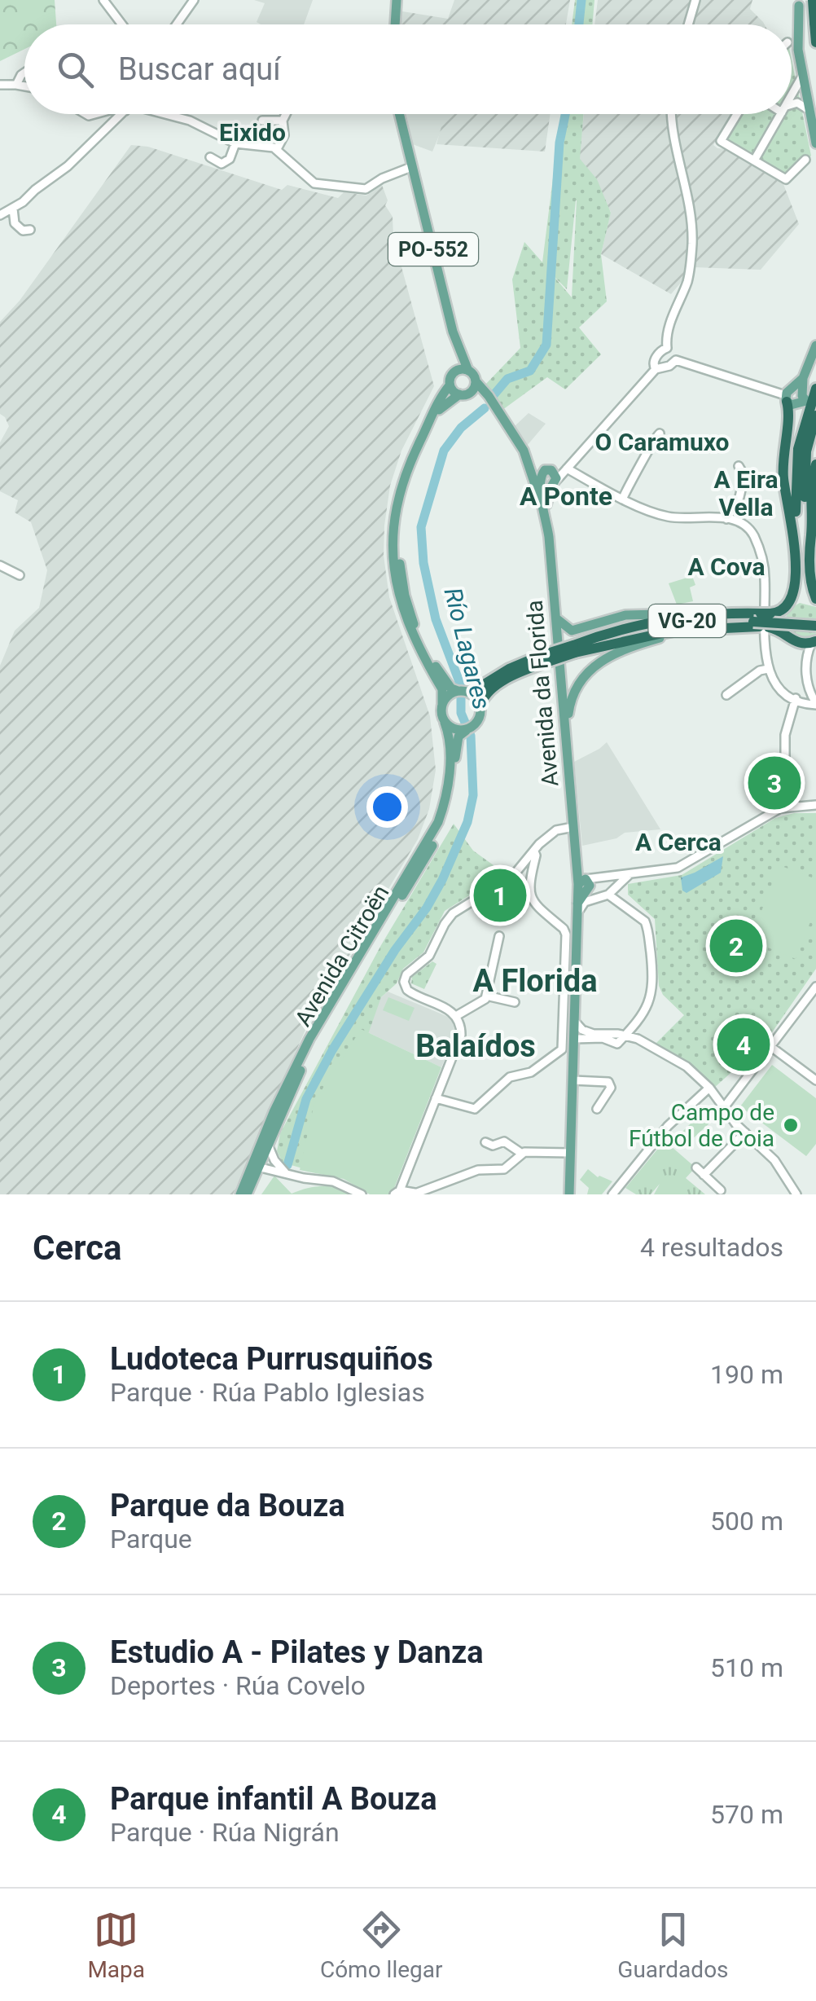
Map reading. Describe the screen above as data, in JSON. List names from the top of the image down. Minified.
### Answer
{"streets":{"highway":["VG-20"],"main road":["PO-552","Avenida da Florida","Avenida Citroën"]},"crossings":[["VG-20","Avenida Citroën"]],"districts":["Eixido","O Caramuxo","A Eira Vella","A Ponte","A Cova","A Cerca","A Florida","Balaídos"],"water":["Río Lagares"],"places":["Campo de Fútbol de Coia"],"page":{"search":"Buscar aquí","pins":["3","1","2","4"],"heading":["Cerca","4 resultados"],"list":[{"mark":"1","name":"Ludoteca Purrusquiños","note":"Parque · Rúa Pablo Iglesias","value":"190 m"},{"mark":"2","name":"Parque da Bouza","note":"Parque","value":"500 m"},{"mark":"3","name":"Estudio A - Pilates y Danza","note":"Deportes · Rúa Covelo","value":"510 m"},{"mark":"4","name":"Parque infantil A Bouza","note":"Parque · Rúa Nigrán","value":"570 m"}],"nav":["Mapa","Cómo llegar","Guardados"]}}
